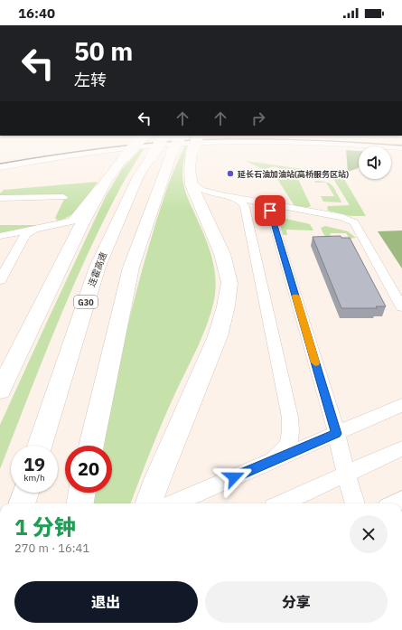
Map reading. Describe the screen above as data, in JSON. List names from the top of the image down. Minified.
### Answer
{"streets":{"highway":["连霍高速","G30"]},"places":["延长石油加油站(高桥服务区站)"],"page":{"status":"16:40","turn":["50 m","左转"],"speed":"19 km/h","limit":"20","heading":["1 分钟","270 m · 16:41"],"buttons":["退出","分享"]}}
